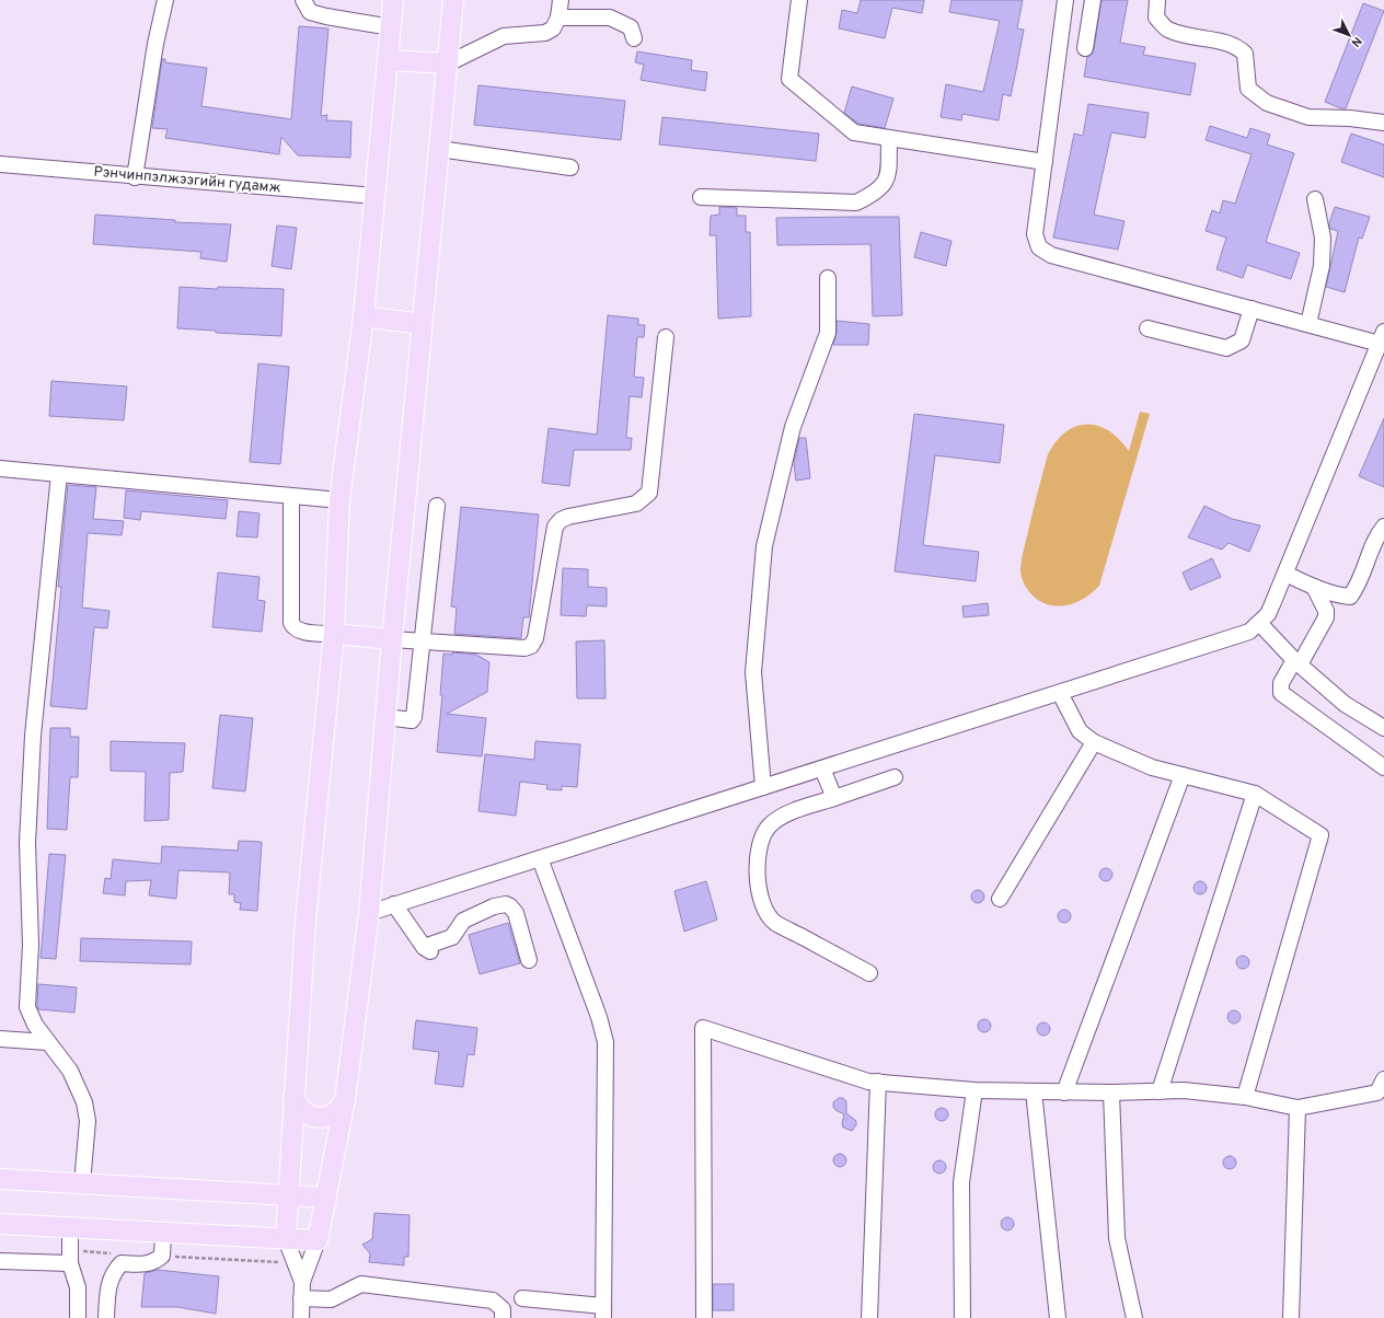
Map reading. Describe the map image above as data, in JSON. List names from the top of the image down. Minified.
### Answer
{"streets":{"street":["Рэнчинпэлжээгийн гудамж"]},"north":"bottom right"}
